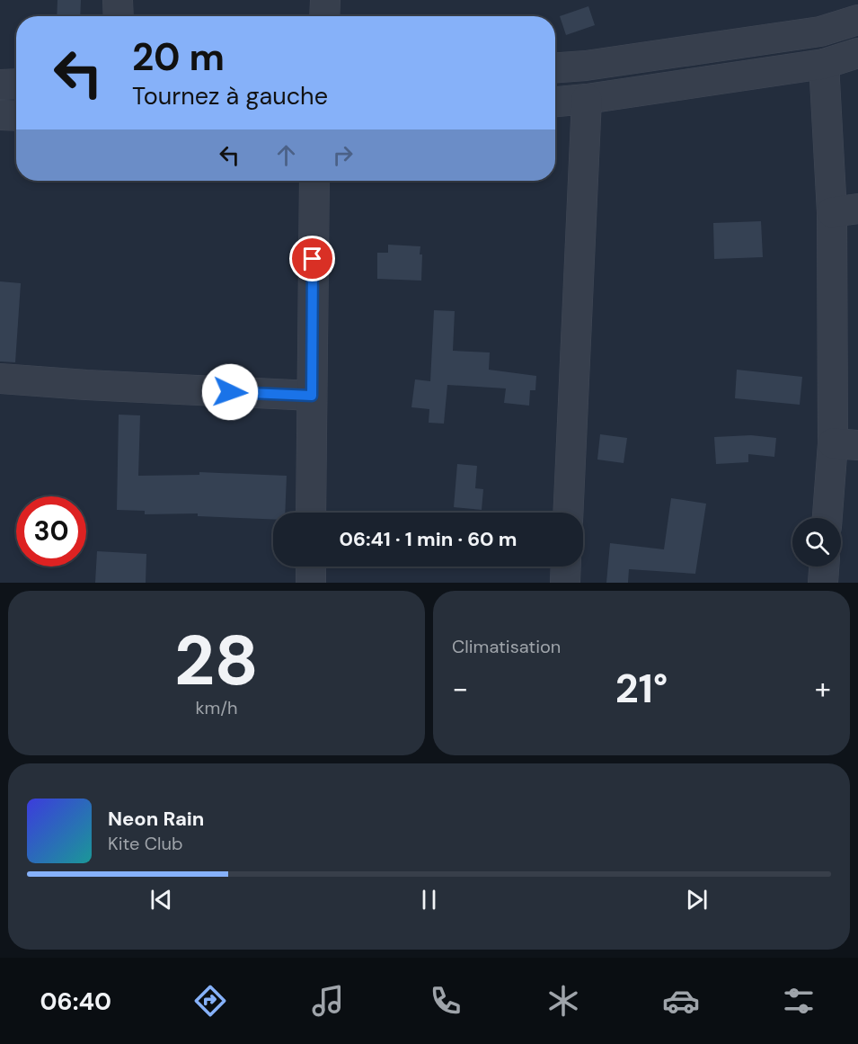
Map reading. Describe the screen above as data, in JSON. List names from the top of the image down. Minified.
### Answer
{"page":{"turn":["20 m","Tournez à gauche"],"limit":"30","trip":"06:41 · 1 min · 60 m","tile":[["28","km/h"],"Climatisation"],"heat":["−","21°","+"],"song":["Neon Rain","Kite Club"],"tabs":"06:40"}}
